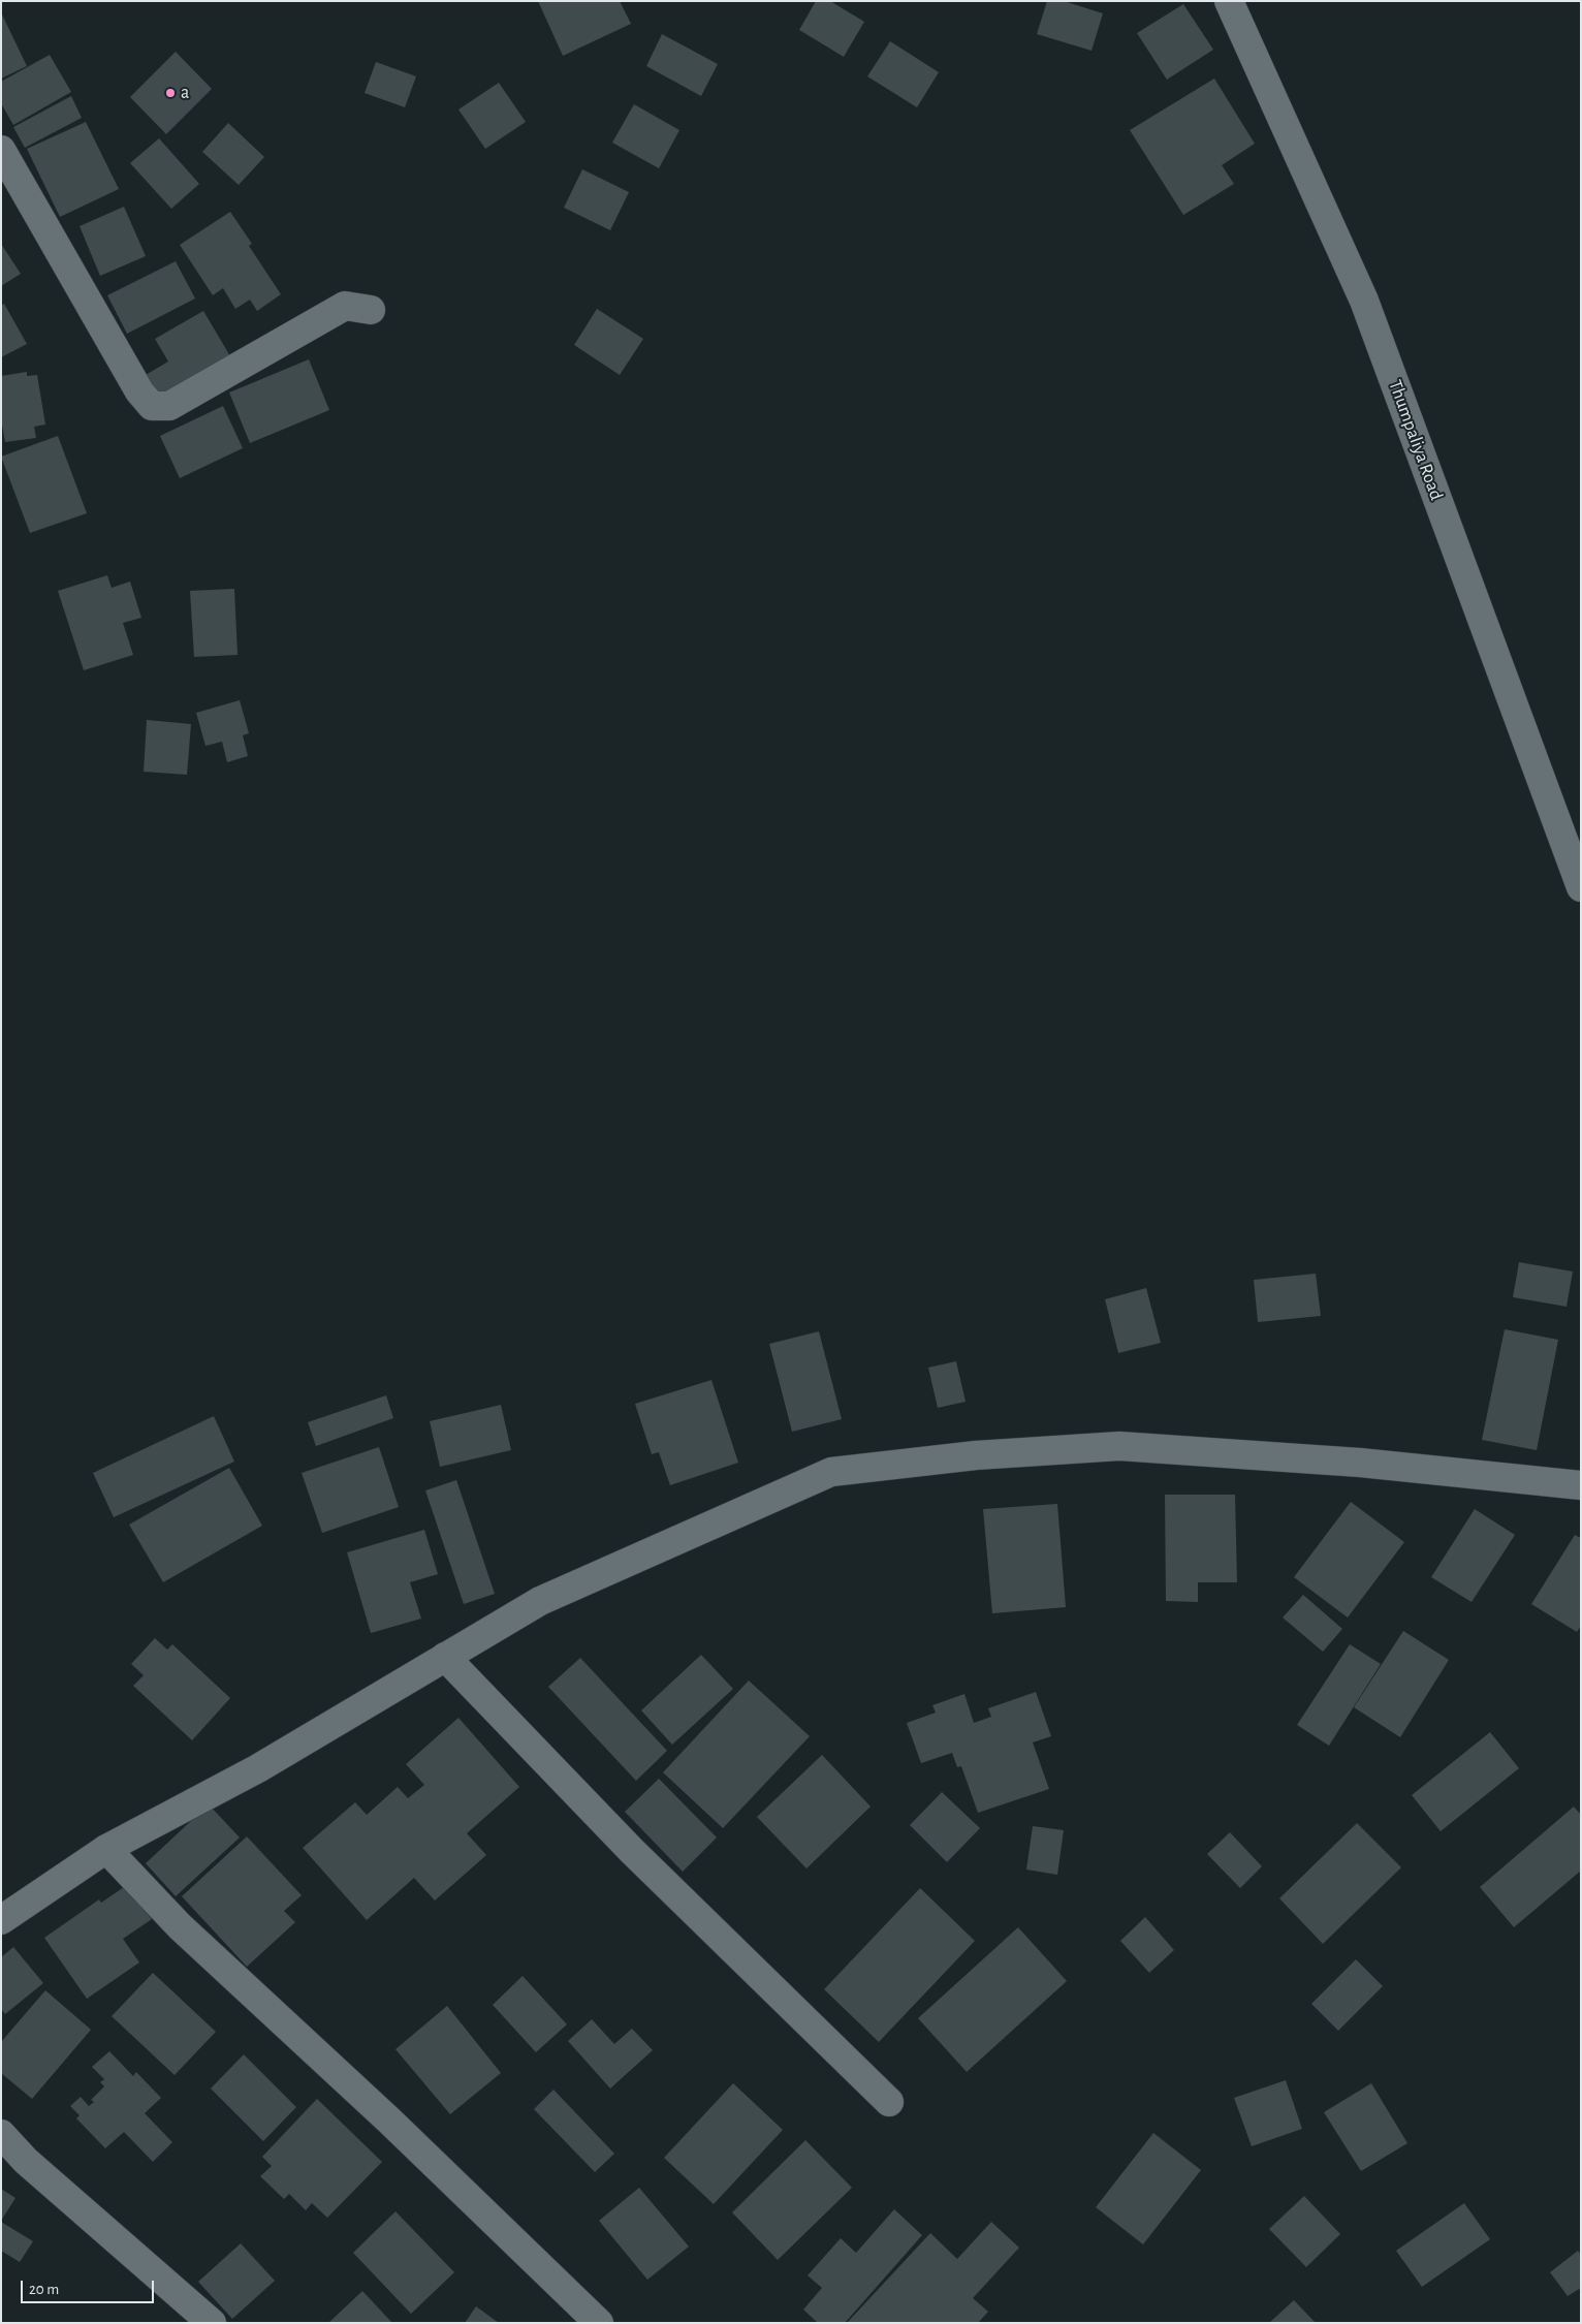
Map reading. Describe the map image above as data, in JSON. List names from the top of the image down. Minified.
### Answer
{"streets":{"street":["Thumpaliya Road"]},"places":["a"],"scale_bar":"20 m"}
